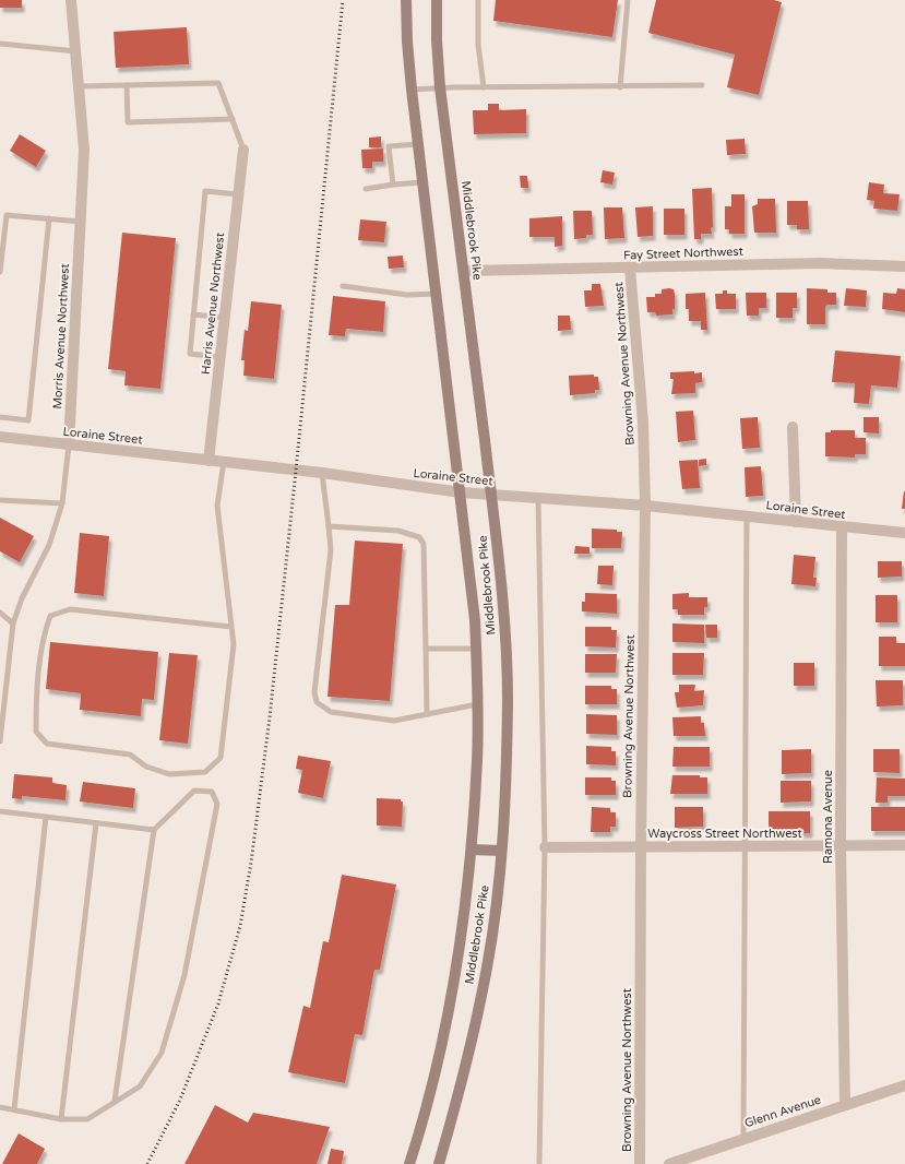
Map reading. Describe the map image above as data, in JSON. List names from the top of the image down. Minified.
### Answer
{"streets":{"main road":["Middlebrook Pike"],"street":["Fay Street Northwest","Harris Avenue Northwest","Morris Avenue Northwest","Browning Avenue Northwest","Loraine Street","Ramona Avenue","Waycross Street Northwest","Glenn Avenue"]},"crossings":[["Middlebrook Pike","Fay Street Northwest"],["Middlebrook Pike","Loraine Street"],["Fay Street Northwest","Browning Avenue Northwest"],["Harris Avenue Northwest","Loraine Street"],["Morris Avenue Northwest","Loraine Street"],["Browning Avenue Northwest","Loraine Street"],["Browning Avenue Northwest","Waycross Street Northwest"],["Loraine Street","Ramona Avenue"],["Ramona Avenue","Waycross Street Northwest"],["Ramona Avenue","Glenn Avenue"]]}
